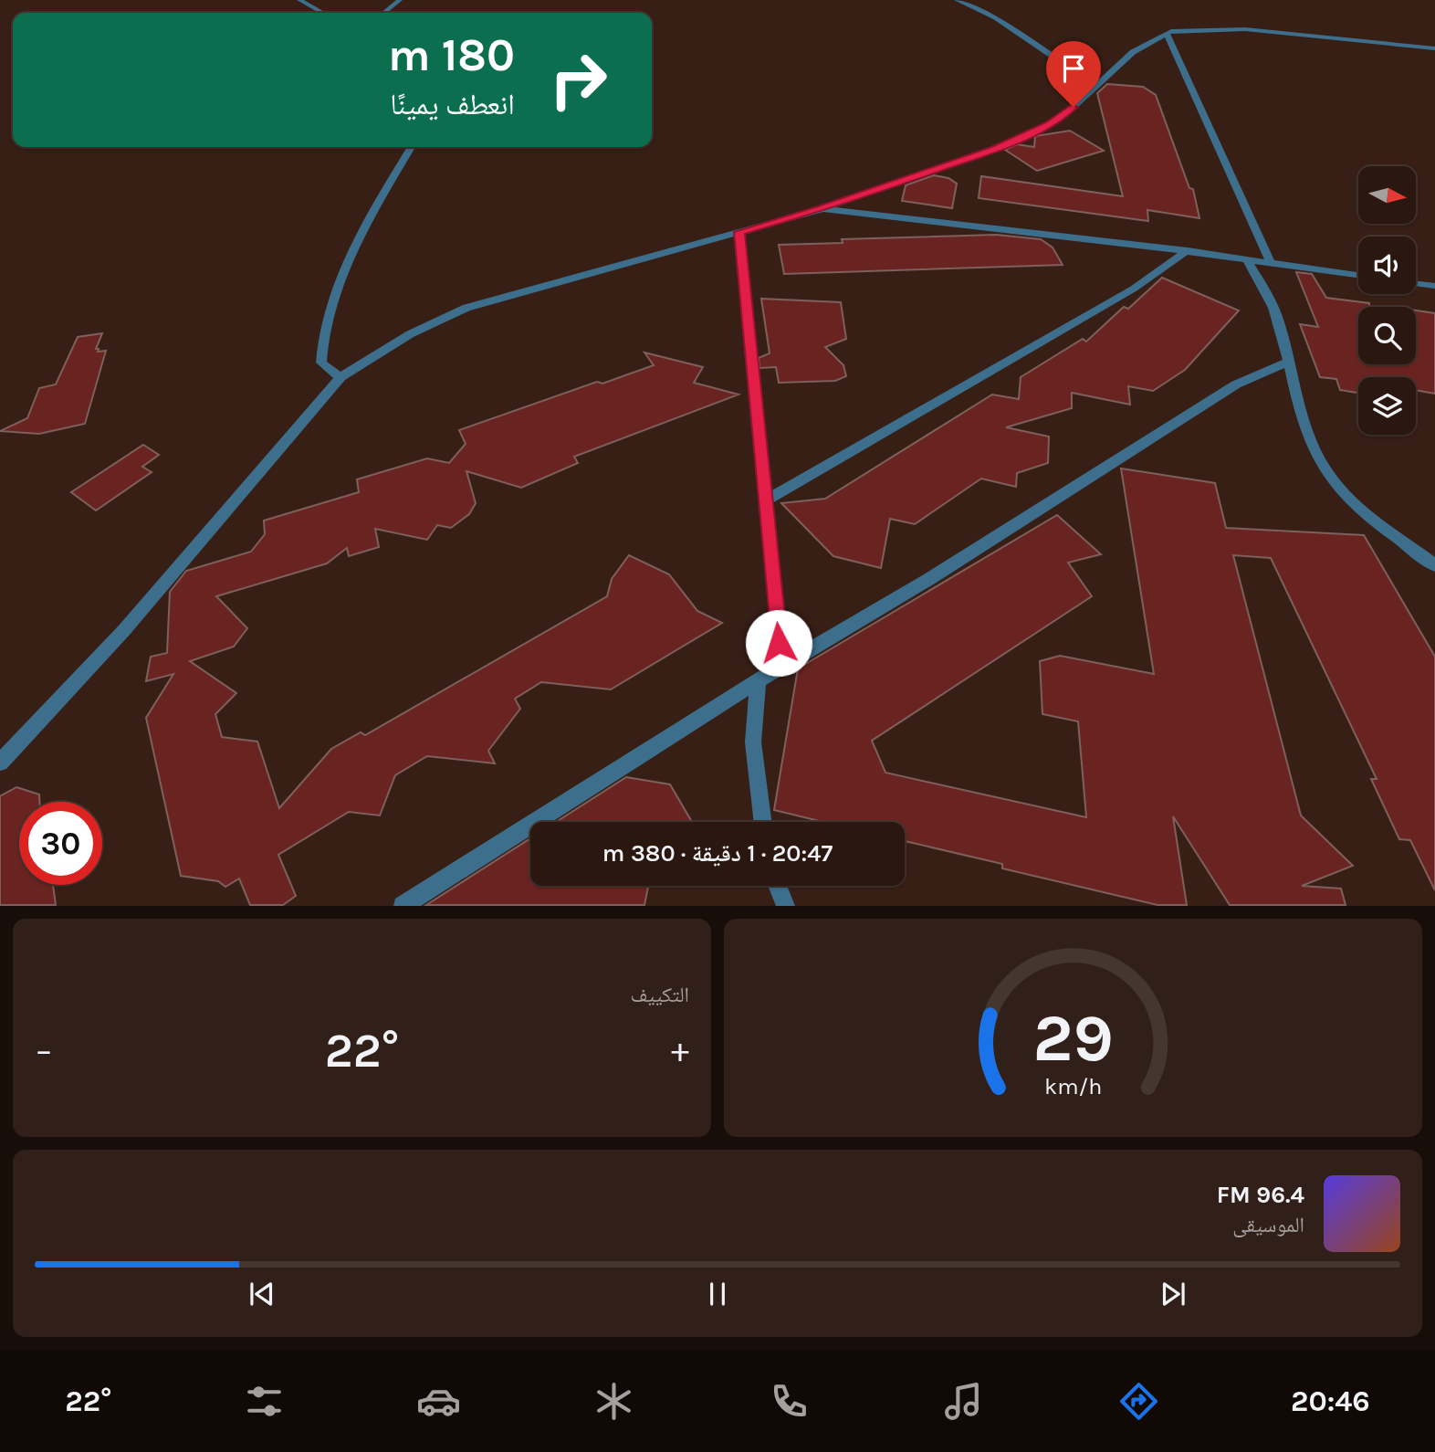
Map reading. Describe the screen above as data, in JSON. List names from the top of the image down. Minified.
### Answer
{"north":"right","page":{"turn":["180 m","انعطف يمينًا"],"limit":"30","trip":"20:47 · 1 دقيقة · 380 m","tile":"التكييف","heat":["−","22°","+"],"song":["96.4 FM","الموسيقى"],"tabs":["20:46","22°"],"gauge":["29","km/h"]}}
